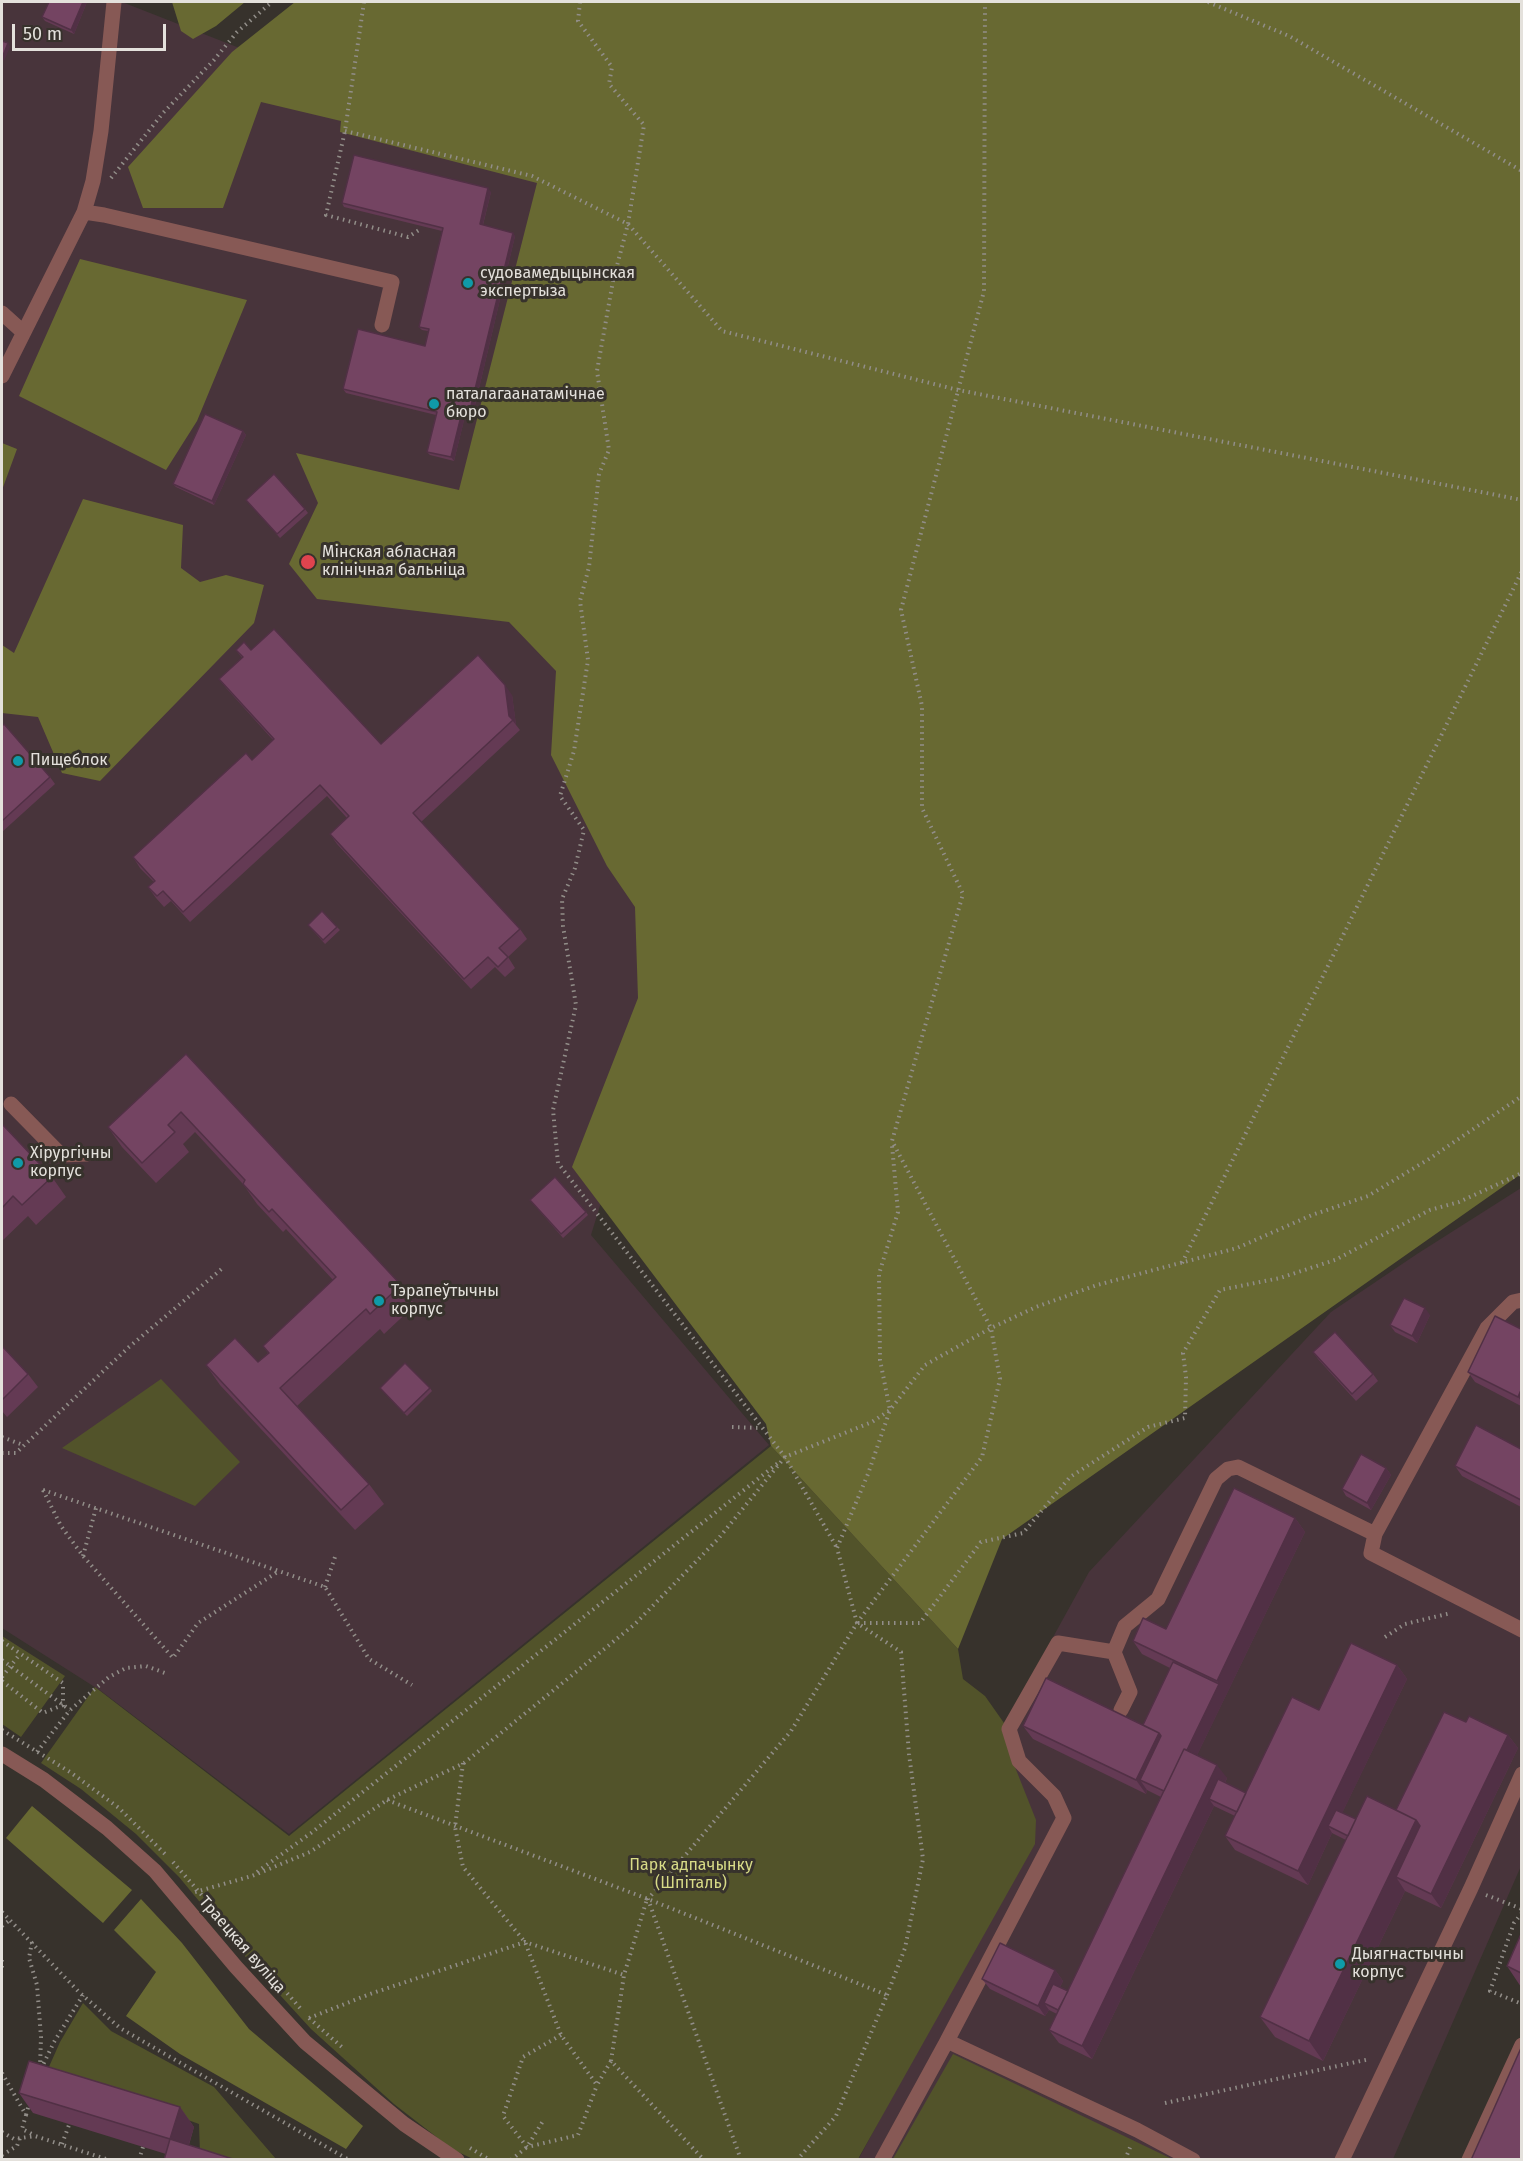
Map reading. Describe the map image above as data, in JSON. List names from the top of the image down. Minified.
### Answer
{"streets":{"street":["Траецкая вуліца"]},"parks":["Парк адпачынку (Шпіталь)"],"places":["судовамедыцынская экспертыза","паталагаанатамічнае бюро","Мінская абласная клінічная бальніца","Пищеблок","Хірургічны корпус","Тэрапеўтычны корпус","Дыягнастычны корпус"],"scale_bar":"50 m"}
